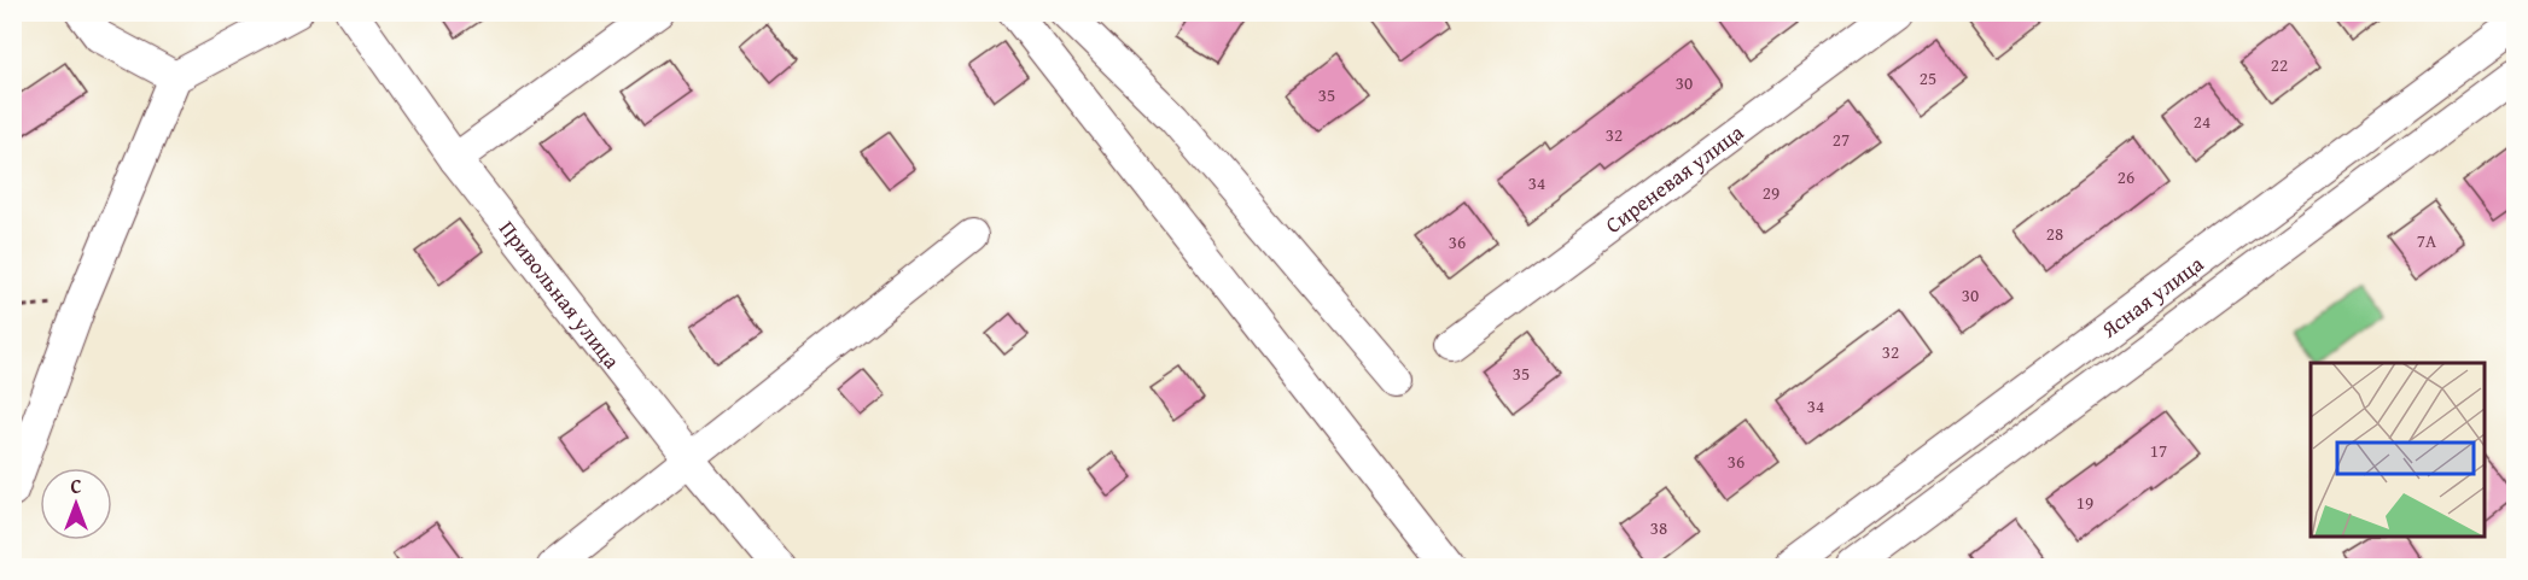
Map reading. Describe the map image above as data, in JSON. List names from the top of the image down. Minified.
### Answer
{"streets":{"street":["Сиреневая улица","Привольная улица","Ясная улица"]},"house_numbers":["22","25","30","35","24","32","27","26","34","29","28","7А","36","30","32","35","34","17","36","19","38"],"north":"top"}
